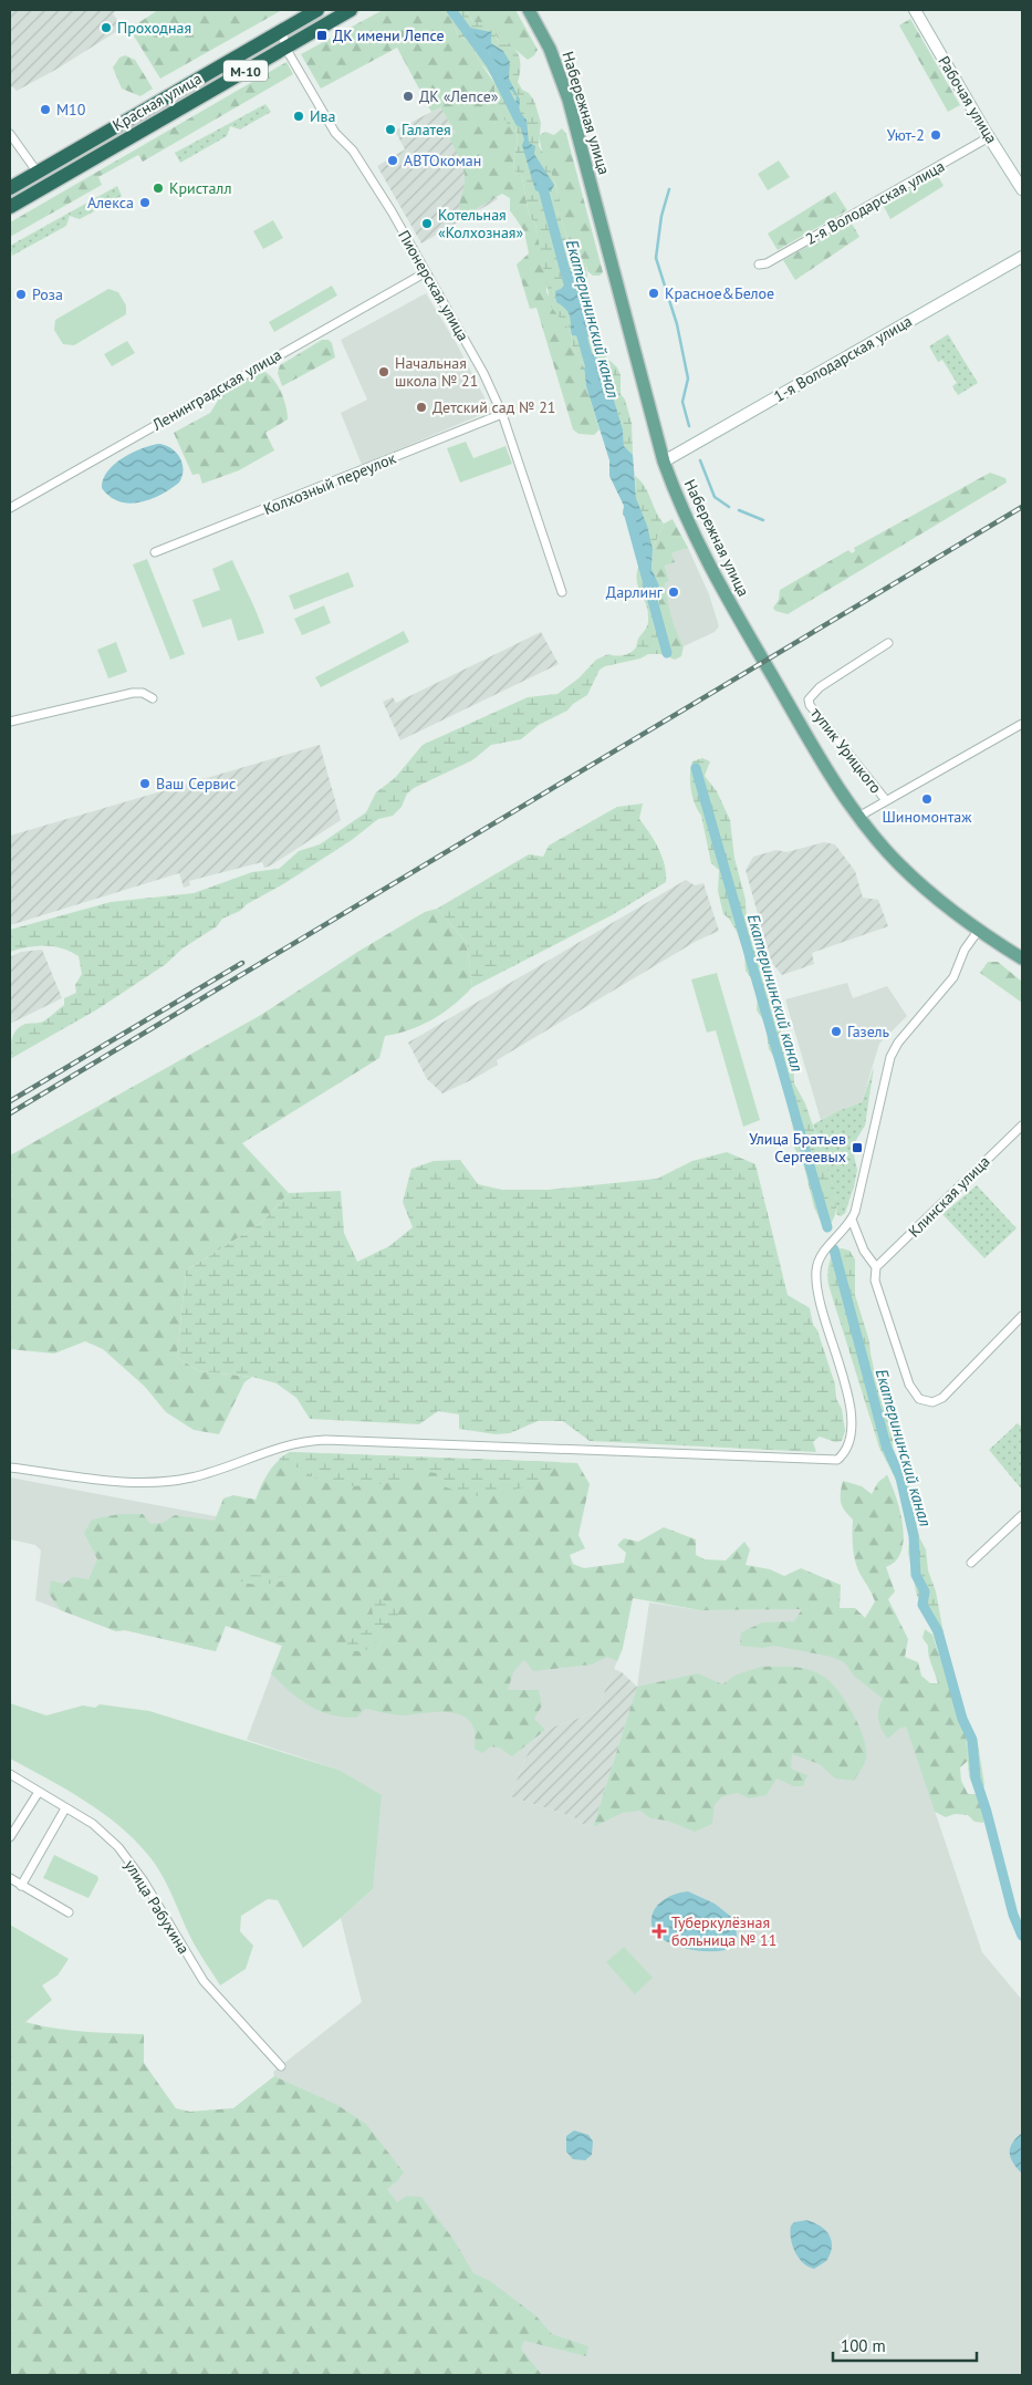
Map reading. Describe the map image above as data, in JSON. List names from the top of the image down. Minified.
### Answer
{"streets":{"highway":["М-10","Красная улица"],"main road":["Набережная улица"],"street":["Рабочая улица","2-я Володарская улица","Пионерская улица","1-я Володарская улица","Ленинградская улица","Колхозный переулок","тупик Урицкого","Клинская улица","улица Рабухина"]},"crossings":[["Рабочая улица","2-я Володарская улица"],["Красная улица","Пионерская улица"],["Набережная улица","1-я Володарская улица"],["Пионерская улица","Ленинградская улица"],["Пионерская улица","Колхозный переулок"]],"water":["Екатерининский канал"],"places":{"other":["Проходная","ДК «Лепсе»","М10","Ива","Галатея","Уют-2","АВТОкоман","Кристалл","Алекса","Котельная «Колхозная»","Красное&Белое","Роза","Начальная школа № 21","Детский сад № 21","Дарлинг","Ваш Сервис","Шиномонтаж","Газель"],"transit":["ДК имени Лепсе","Улица Братьев Сергеевых"],"health":["Туберкулёзная больница № 11"]},"scale_bar":"100 m"}
